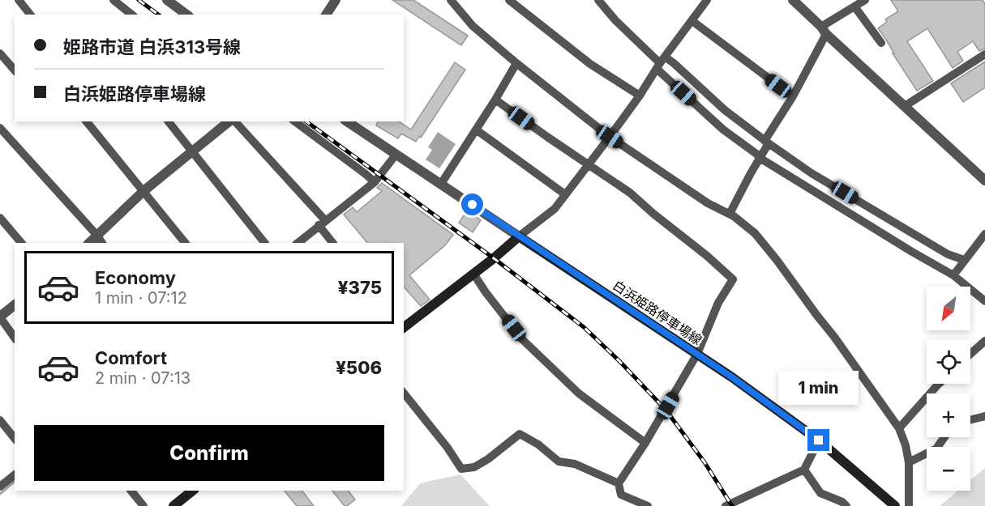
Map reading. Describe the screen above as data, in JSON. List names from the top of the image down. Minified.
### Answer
{"streets":{"main road":["白浜姫路停車場線"]},"north":"bottom left","page":{"banner":["姫路市道 白浜313号線","白浜姫路停車場線"],"list":[{"name":"Economy","note":"1 min · 07:12","value":"¥375"},{"name":"Comfort","note":"2 min · 07:13","value":"¥506"}],"map_buttons":["+","−"],"bubble":"1 min","buttons":"Confirm"}}
